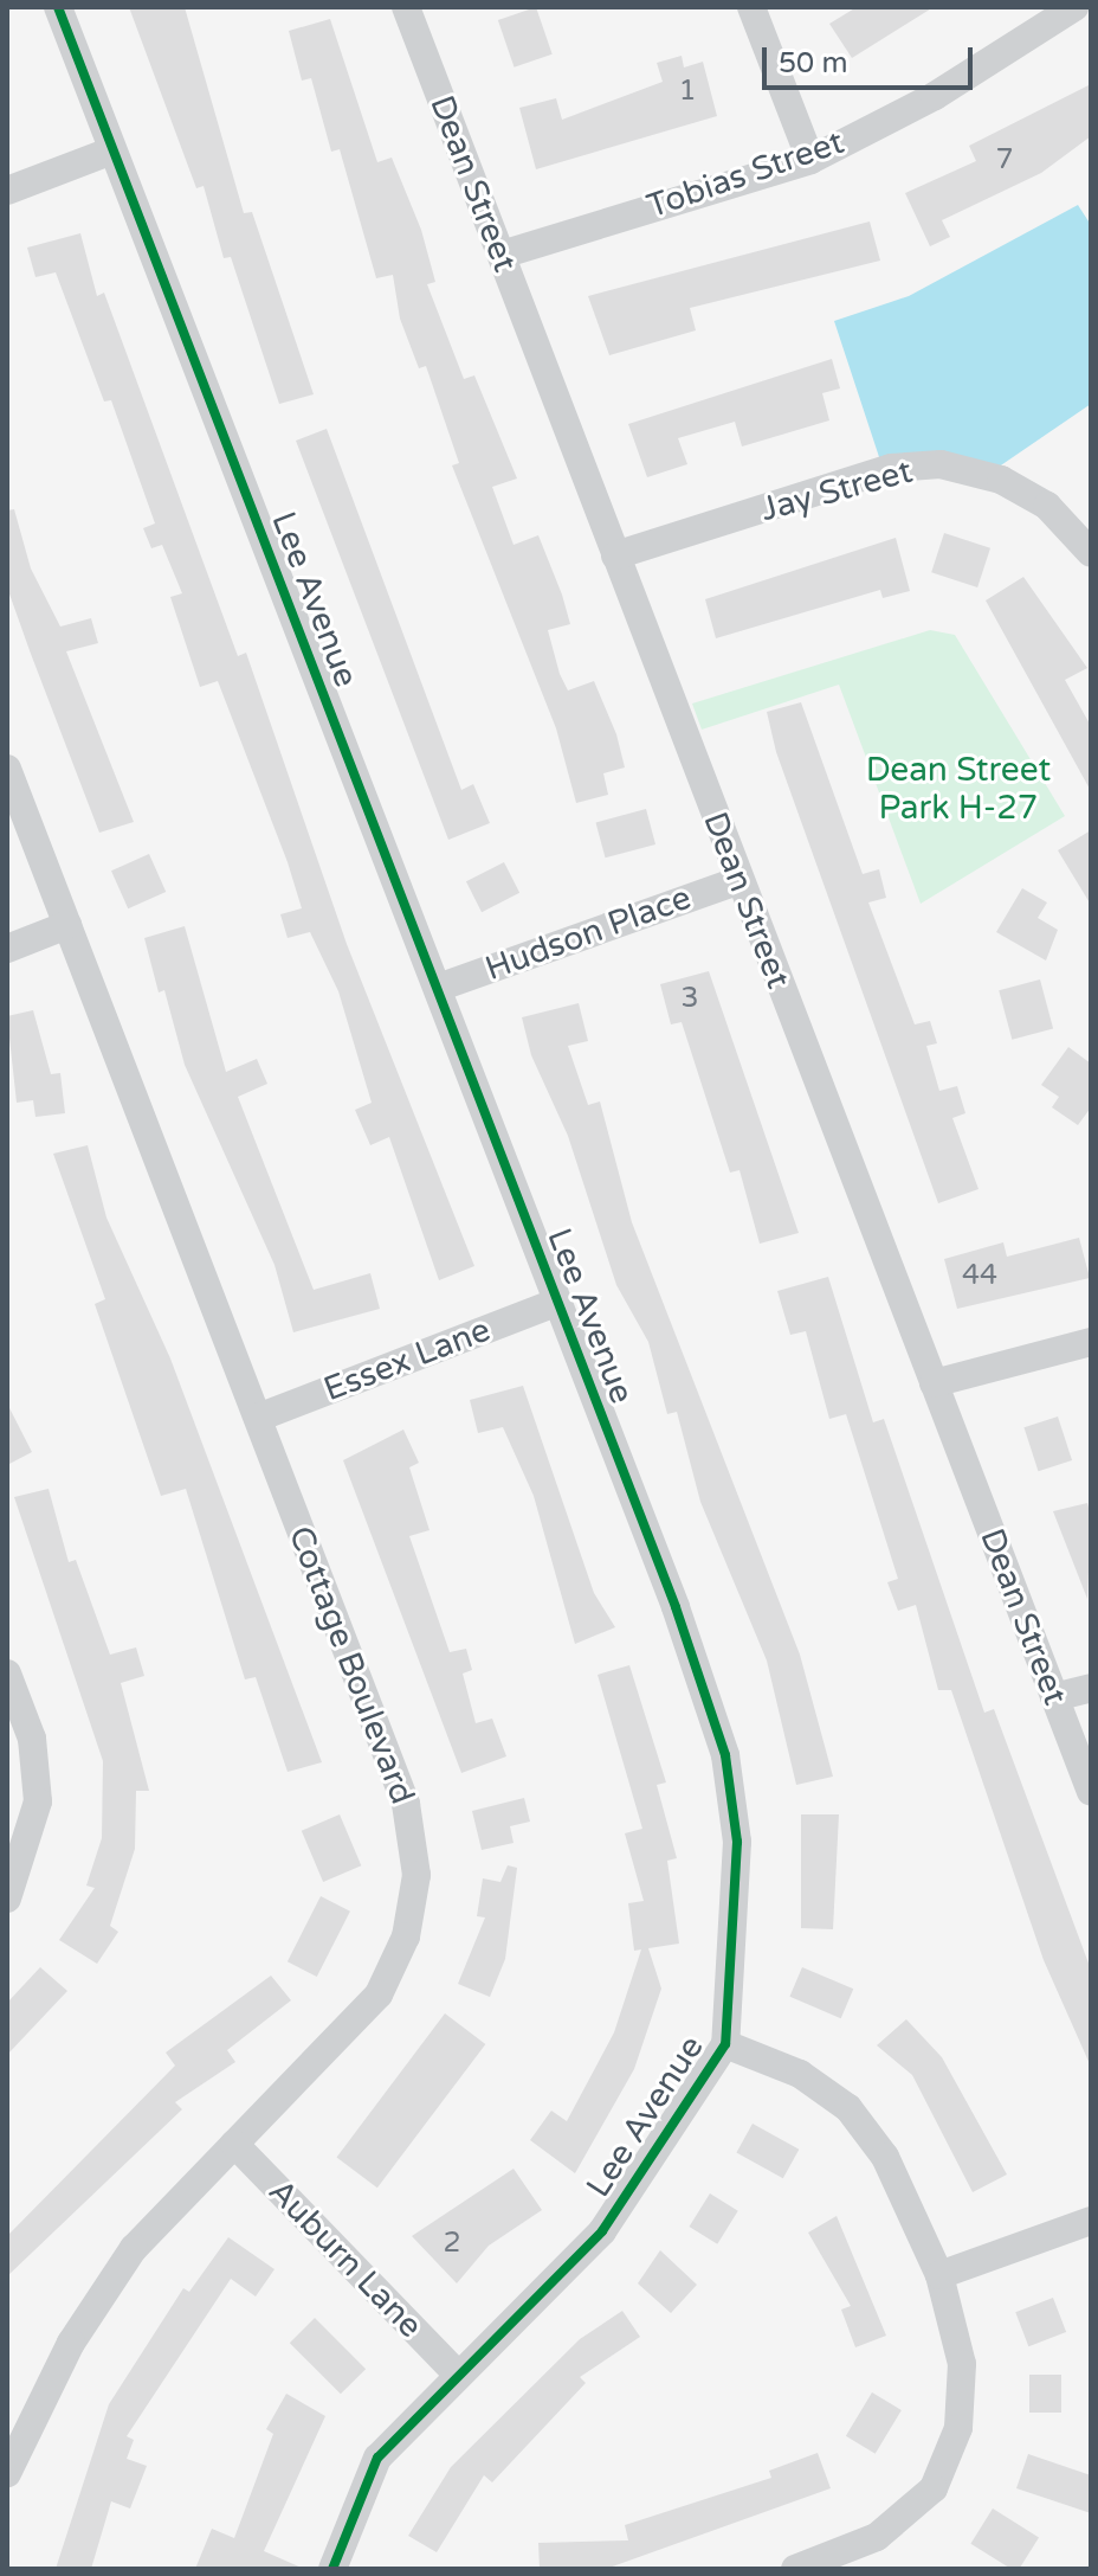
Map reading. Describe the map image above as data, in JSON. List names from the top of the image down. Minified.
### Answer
{"streets":{"street":["Tobias Street","Dean Street","Jay Street","Lee Avenue","Hudson Place","Essex Lane","Cottage Boulevard","Auburn Lane"]},"crossings":[["Tobias Street","Dean Street"],["Dean Street","Jay Street"],["Dean Street","Hudson Place"],["Lee Avenue","Hudson Place"],["Lee Avenue","Essex Lane"],["Lee Avenue","Auburn Lane"],["Essex Lane","Cottage Boulevard"],["Cottage Boulevard","Auburn Lane"]],"parks":["Dean Street Park H-27"],"house_numbers":["1","7","3","44","2"],"scale_bar":"50 m"}
